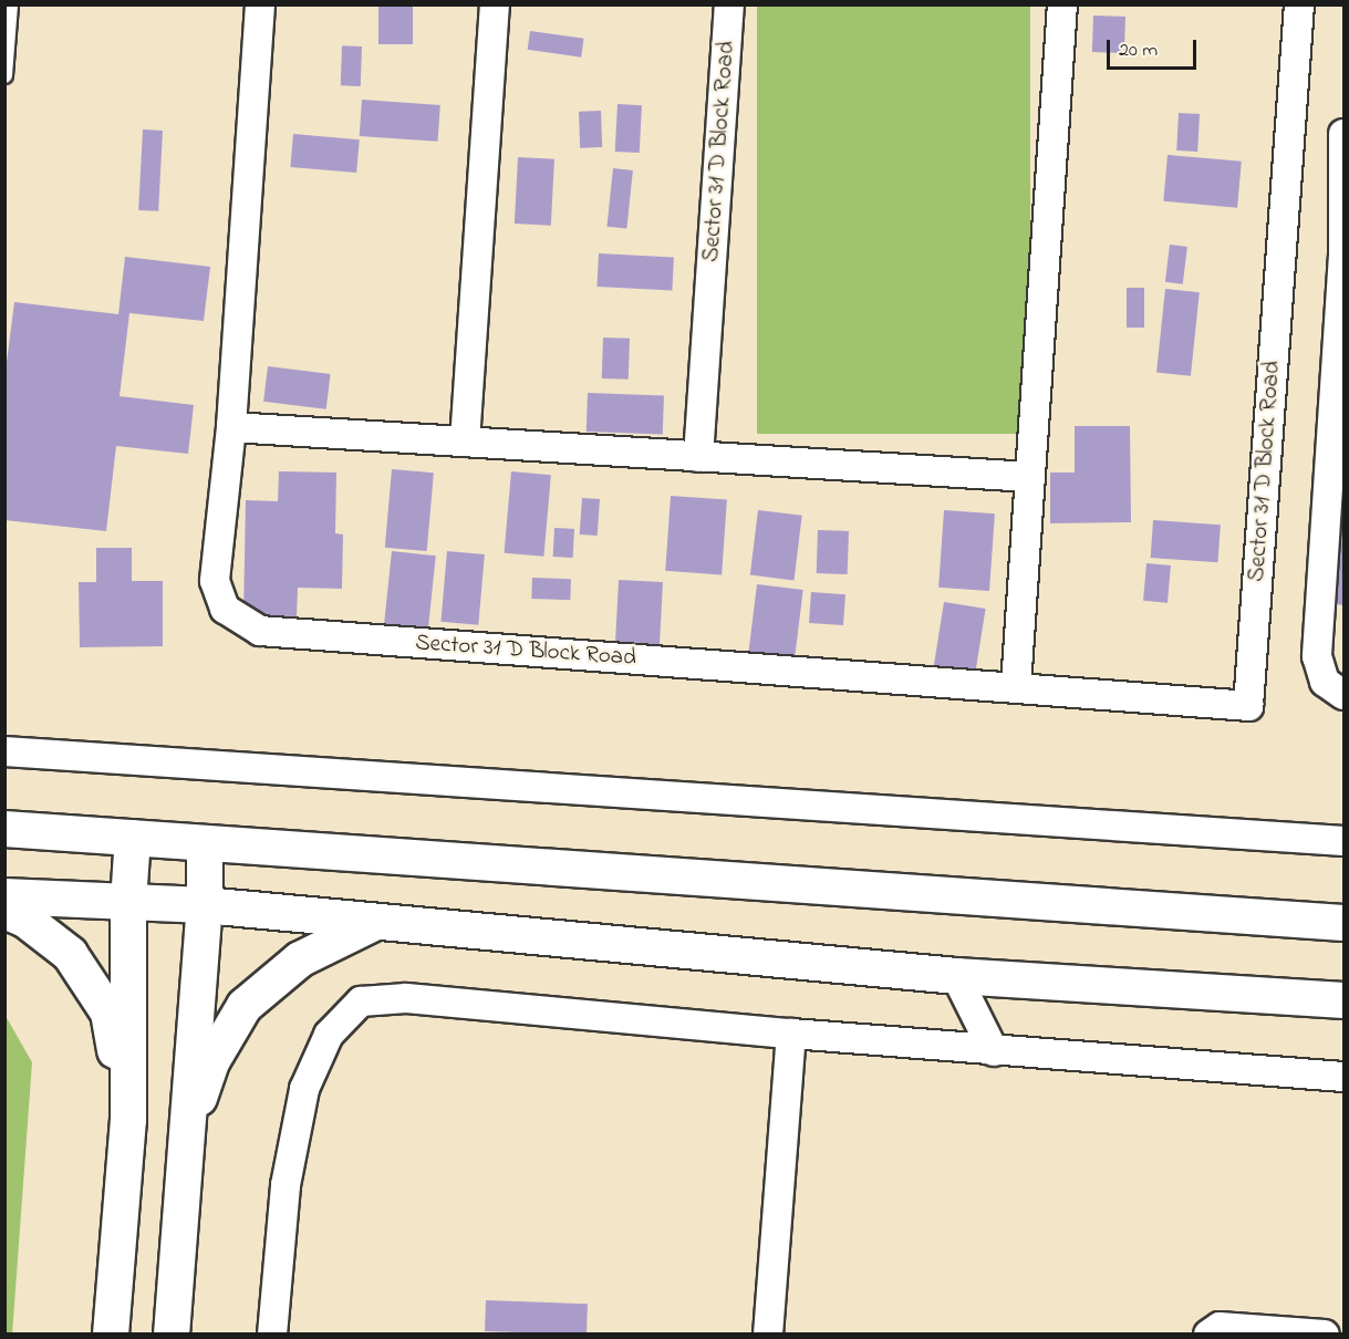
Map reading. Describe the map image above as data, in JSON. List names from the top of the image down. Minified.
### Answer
{"streets":{"street":["Sector 31 D Block Road"]},"scale_bar":"20 m"}
